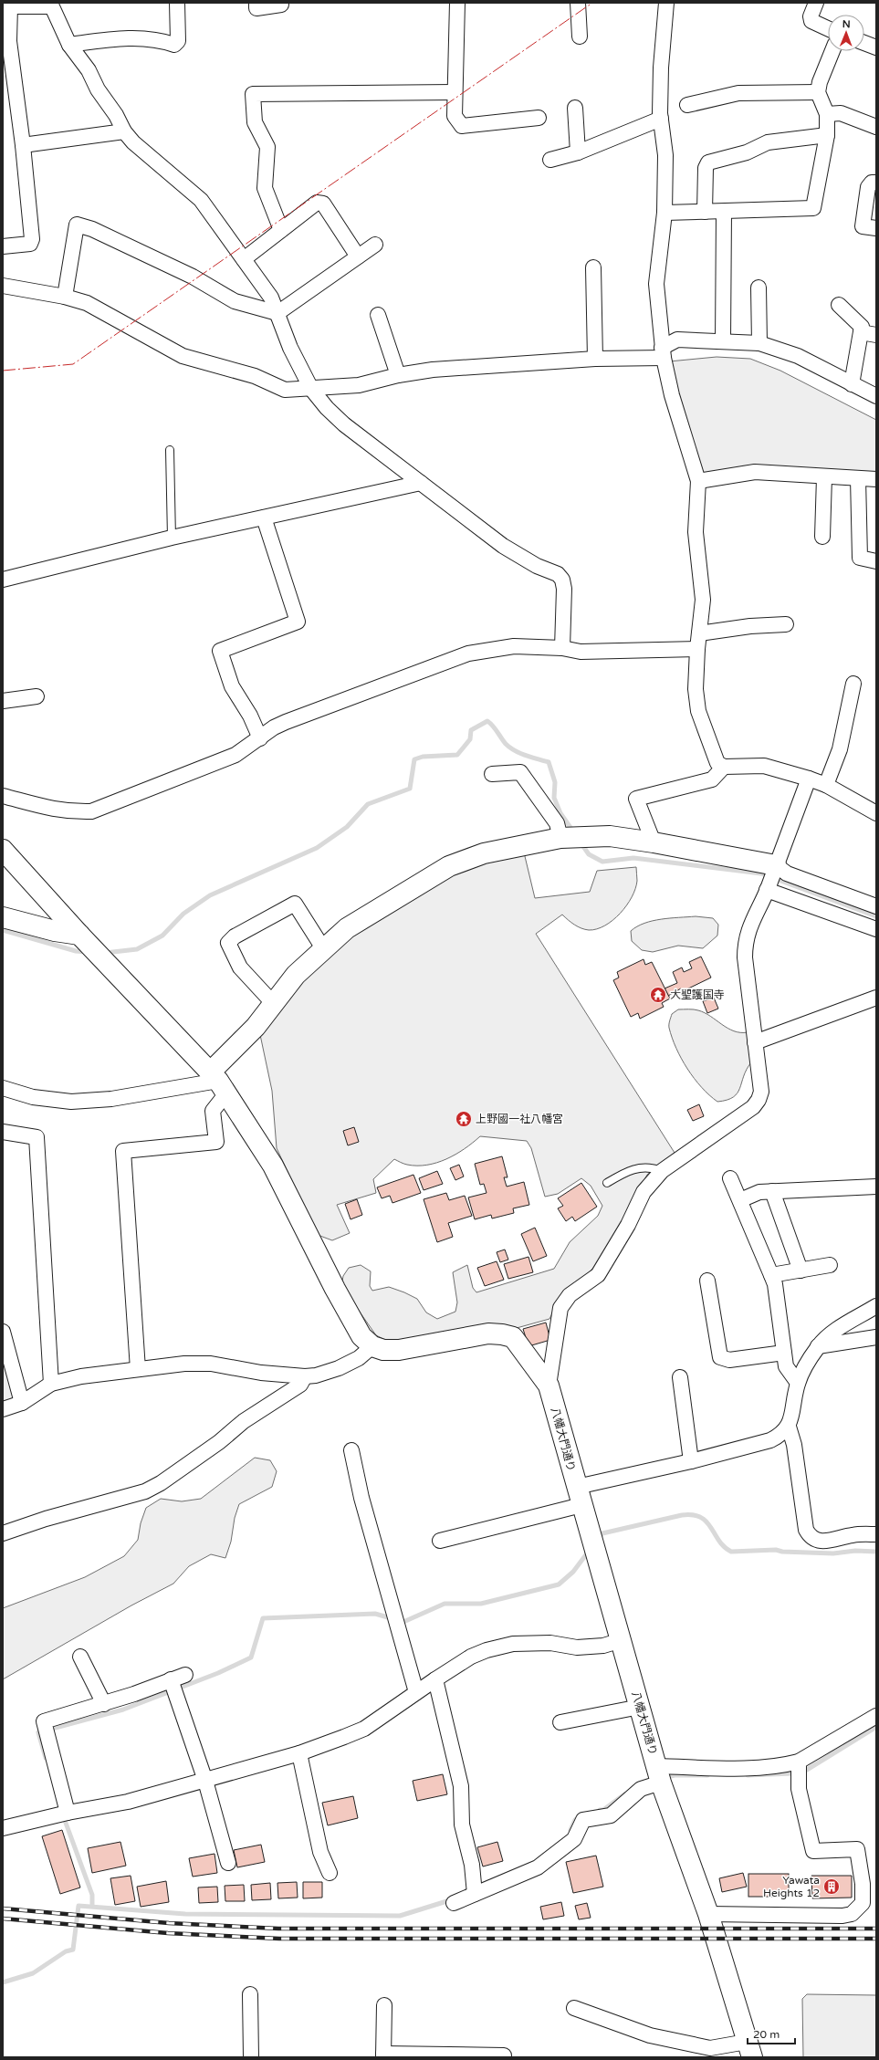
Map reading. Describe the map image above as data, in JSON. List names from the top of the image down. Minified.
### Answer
{"streets":{"street":["八幡大門通り"]},"places":{"temple":["大聖護国寺","上野國一社八幡宮"],"building":["Yawata Heights 12"]},"scale_bar":"20 m","north":"top"}
